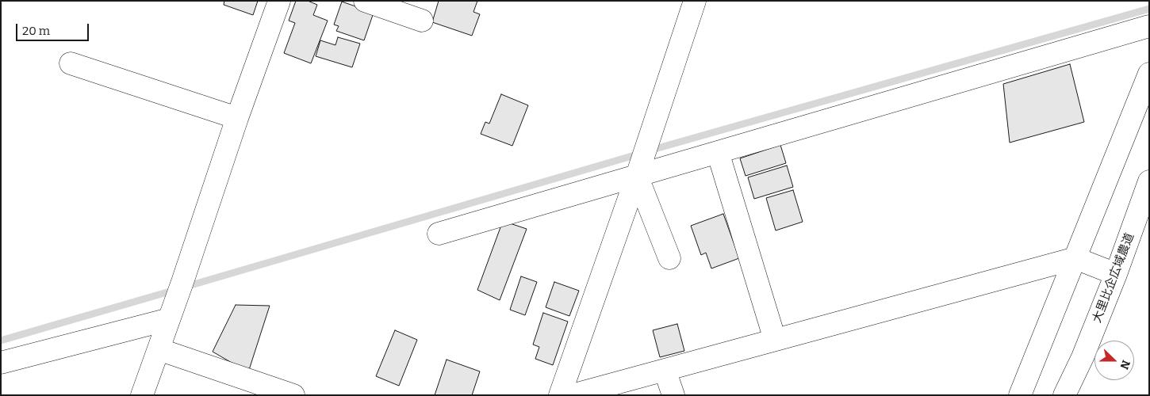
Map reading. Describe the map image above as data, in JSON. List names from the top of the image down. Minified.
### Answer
{"streets":{"street":["大里比企広域農道"]},"scale_bar":"20 m","north":"right"}
